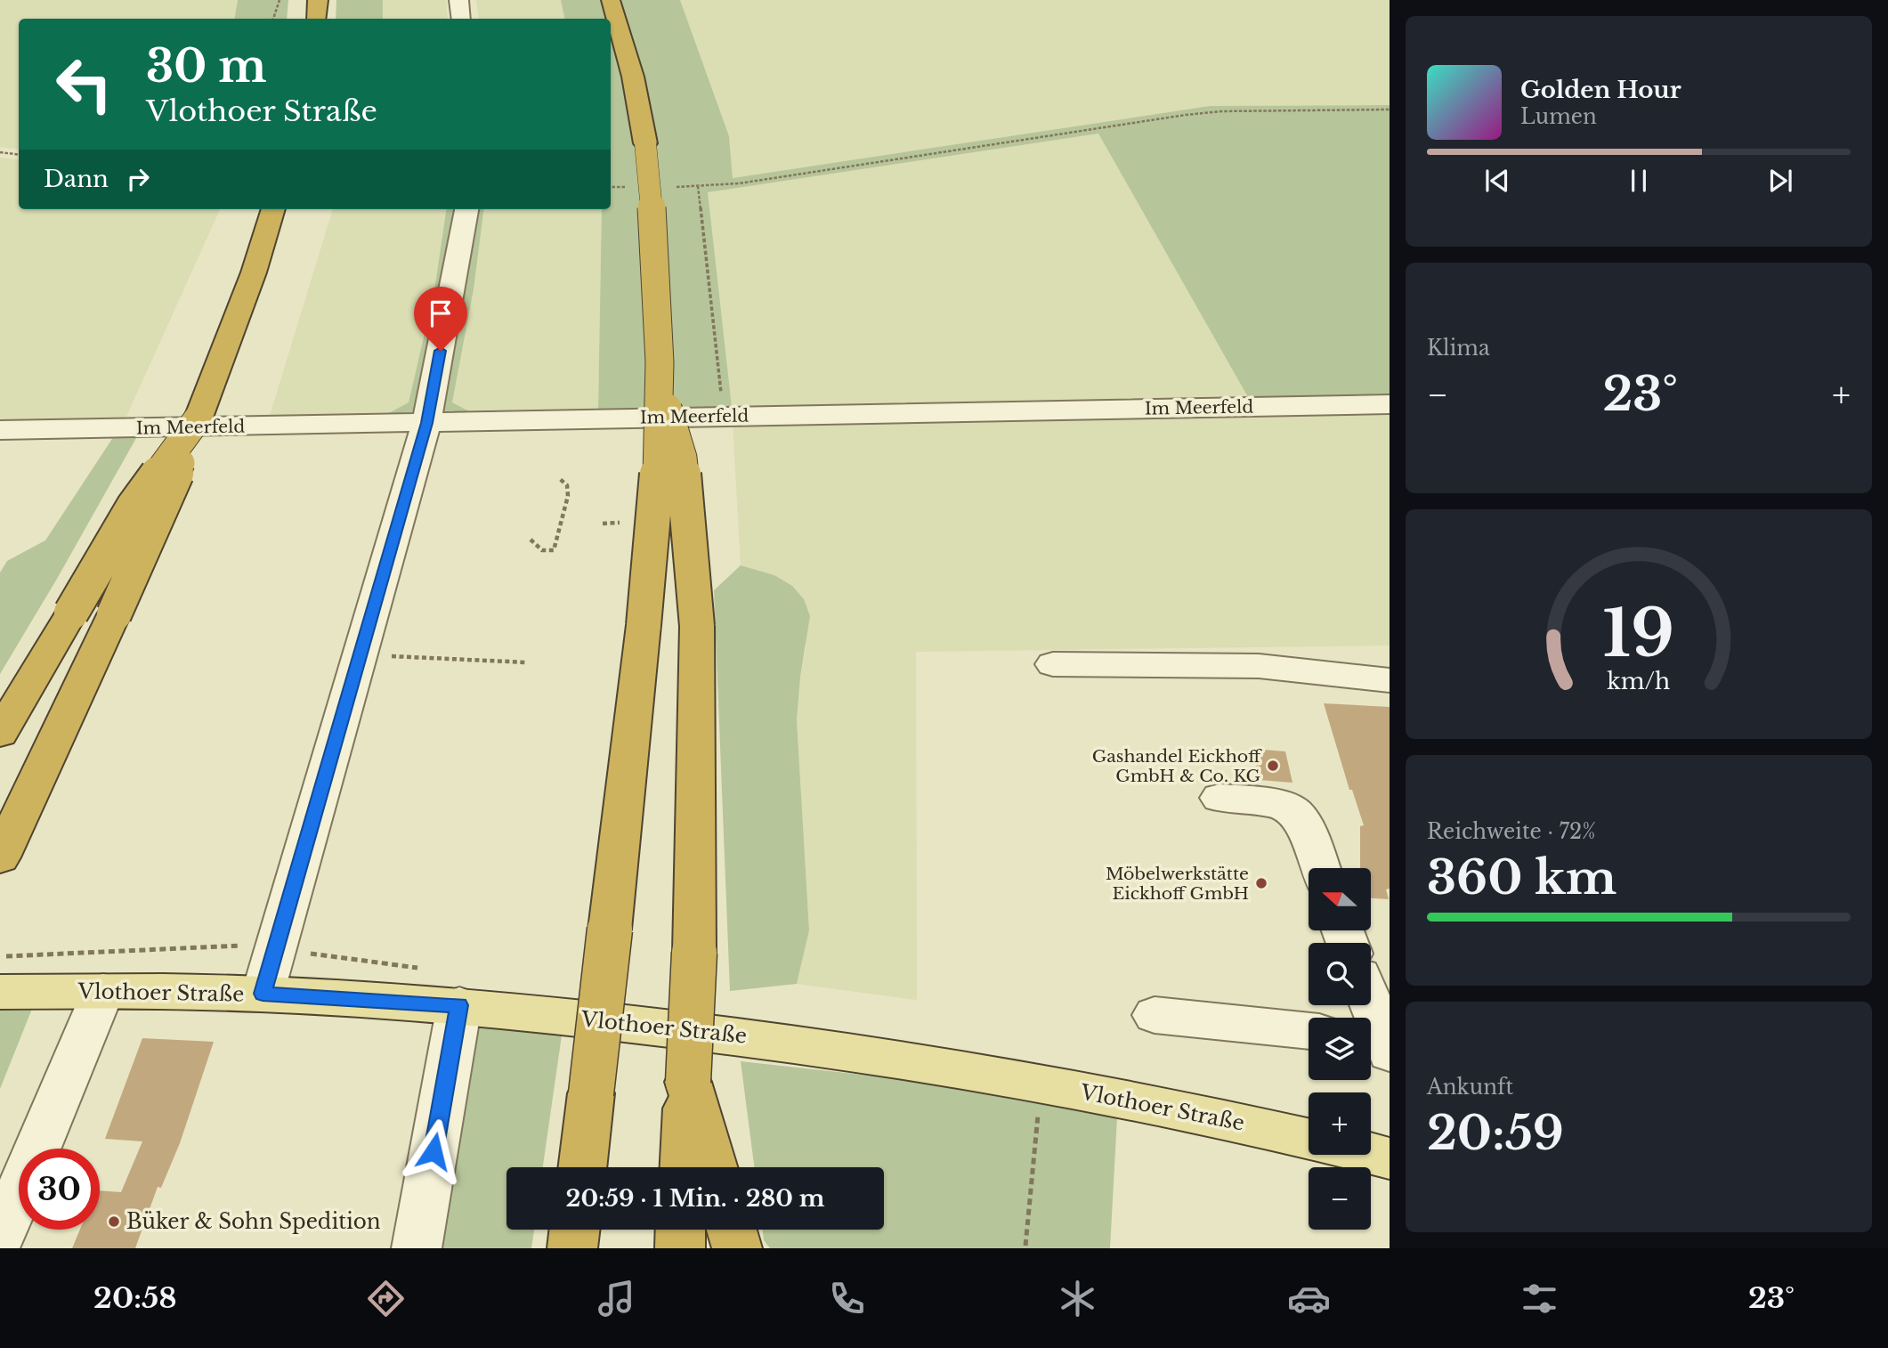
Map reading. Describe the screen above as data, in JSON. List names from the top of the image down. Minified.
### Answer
{"streets":{"main road":["Vlothoer Straße"],"street":["Im Meerfeld"]},"places":["Gashandel Eickhoff GmbH & Co. KG","Möbelwerkstätte Eickhoff GmbH","Büker & Sohn Spedition"],"north":"left","page":{"turn":["30 m","Vlothoer Straße"],"song":["Golden Hour","Lumen"],"then":"Dann","tile":["Klima",["Reichweite · 72%","360 km"],["Ankunft","20:59"]],"heat":["−","23°","+"],"map_buttons":["+","−"],"limit":"30","trip":"20:59 · 1 Min. · 280 m","tabs":["20:58","23°"],"gauge":["19","km/h"]}}
